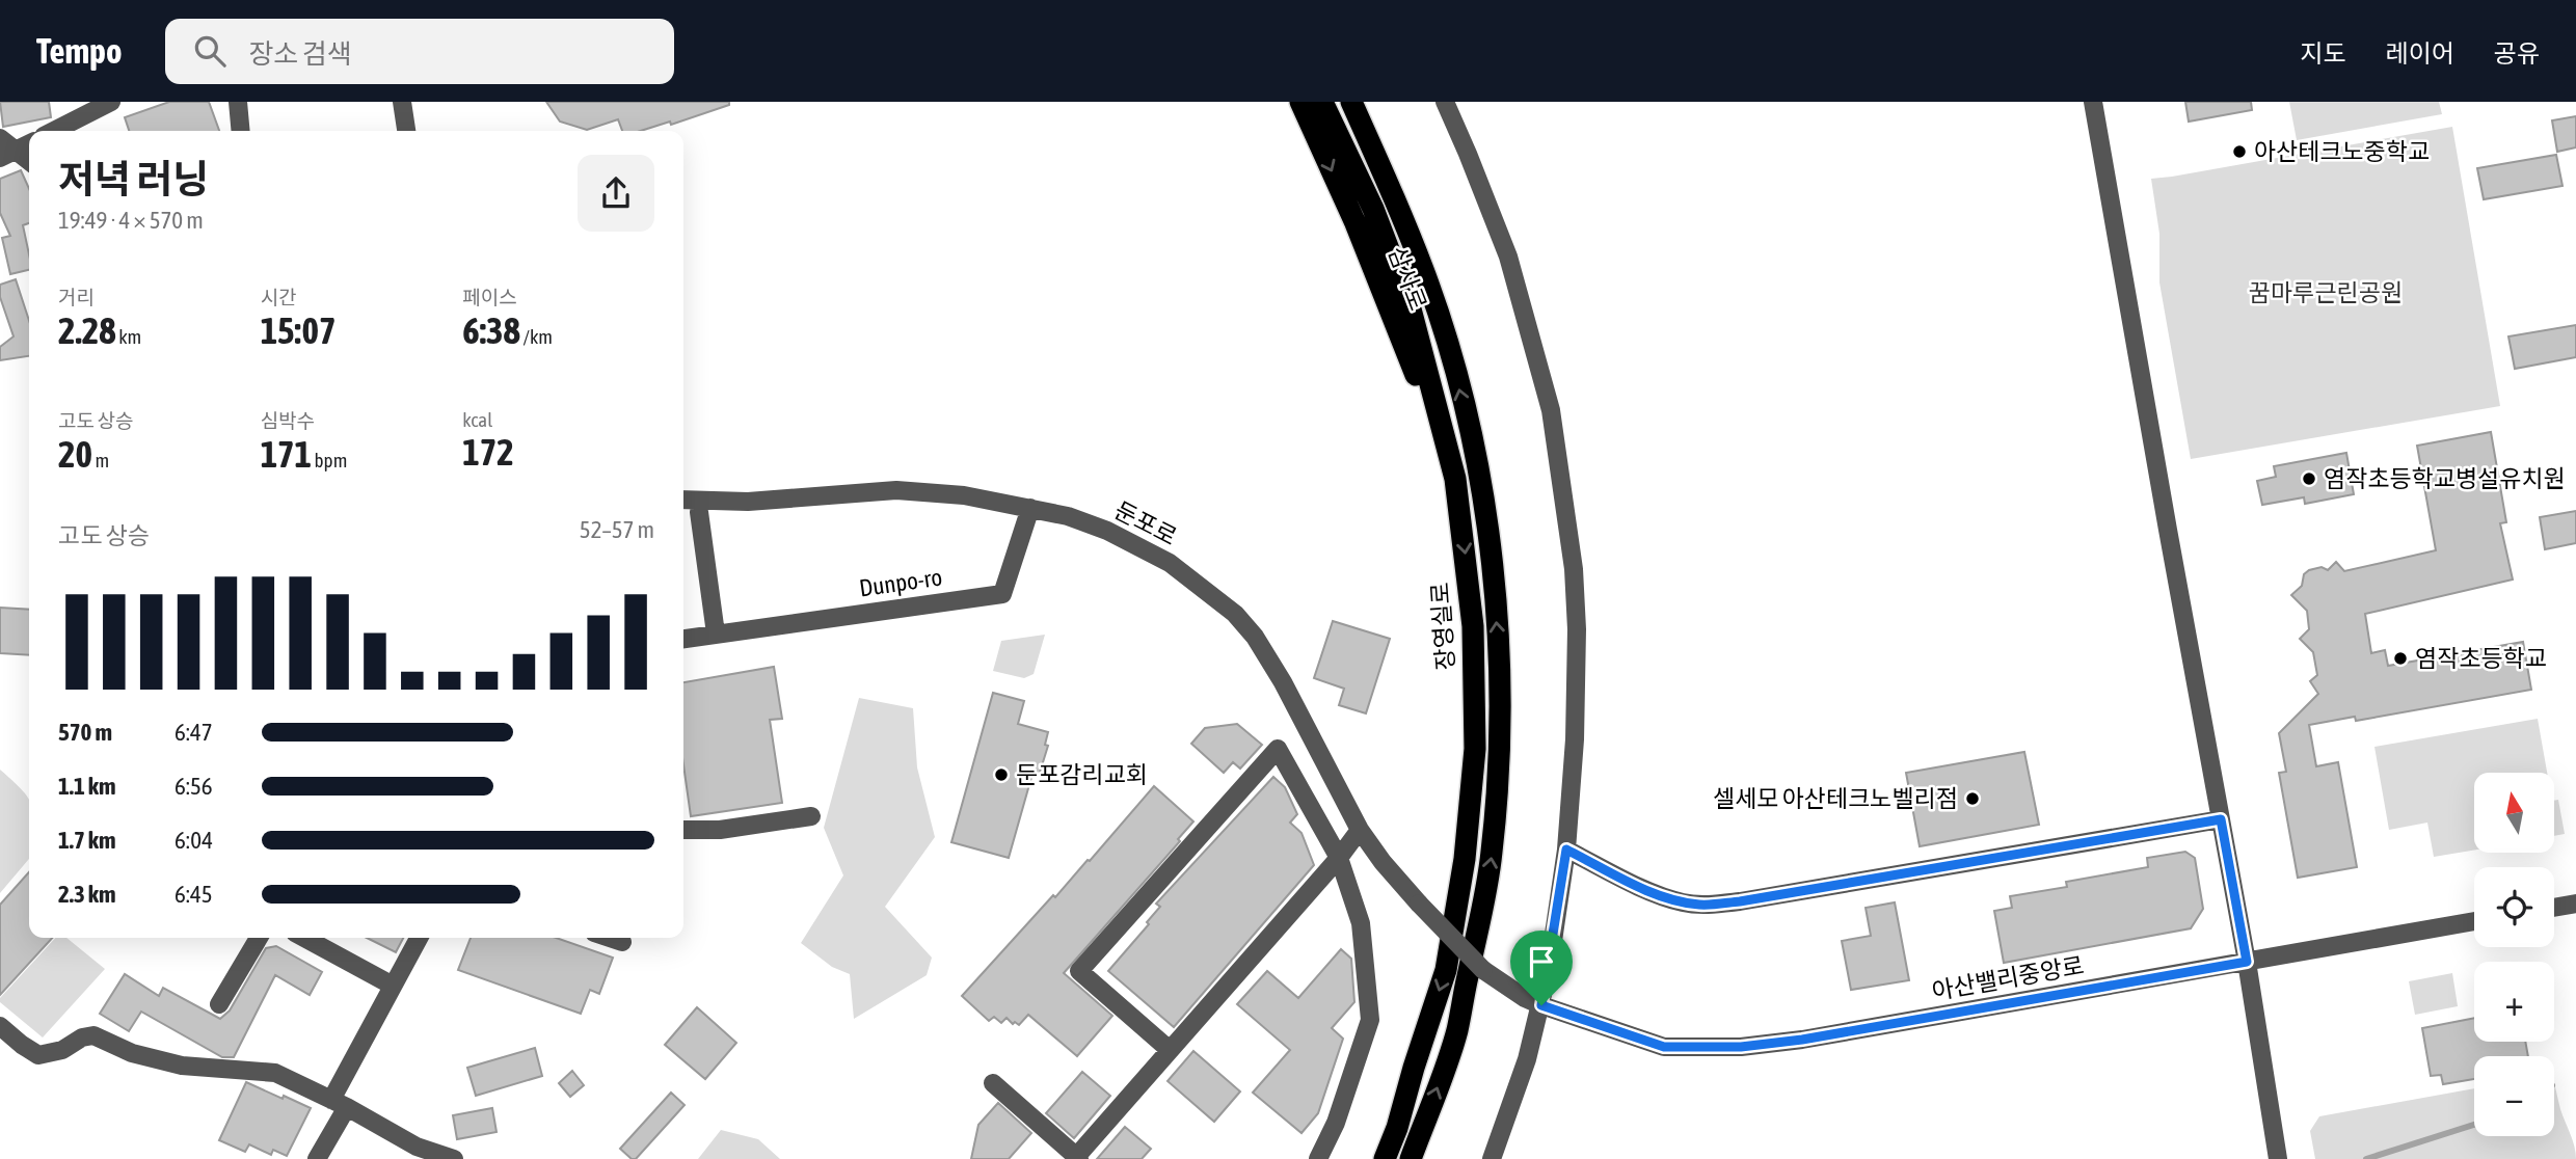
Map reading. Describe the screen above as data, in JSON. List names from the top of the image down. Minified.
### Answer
{"streets":{"highway":["삼사로","장영실로"],"street":["둔포로","Dunpo-ro","아산밸리중앙로"]},"crossings":[["삼사로","장영실로"],["둔포로","Dunpo-ro"],["둔포로","아산밸리중앙로"]],"parks":["꿈마루근린공원"],"places":["아산테크노중학교","염작초등학교병설유치원","염작초등학교","둔포감리교회","셀세모 아산테크노벨리점"],"north":"top","page":{"header":"Tempo","search":"장소 검색","nav":["지도","레이어","공유"],"heading":["저녁 러닝","19:49 · 4 × 570 m"],"stats":[["거리","2.28 km"],["시간","15:07"],["페이스","6:38 /km"],["고도 상승","20 m"],["심박수","171 bpm"],["kcal","172"]],"chart":["고도 상승","52–57 m"],"list":[{"name":"570 m","note":"6:47"},{"name":"1.1 km","note":"6:56"},{"name":"1.7 km","note":"6:04"},{"name":"2.3 km","note":"6:45"}],"map_buttons":["+","−"]}}
